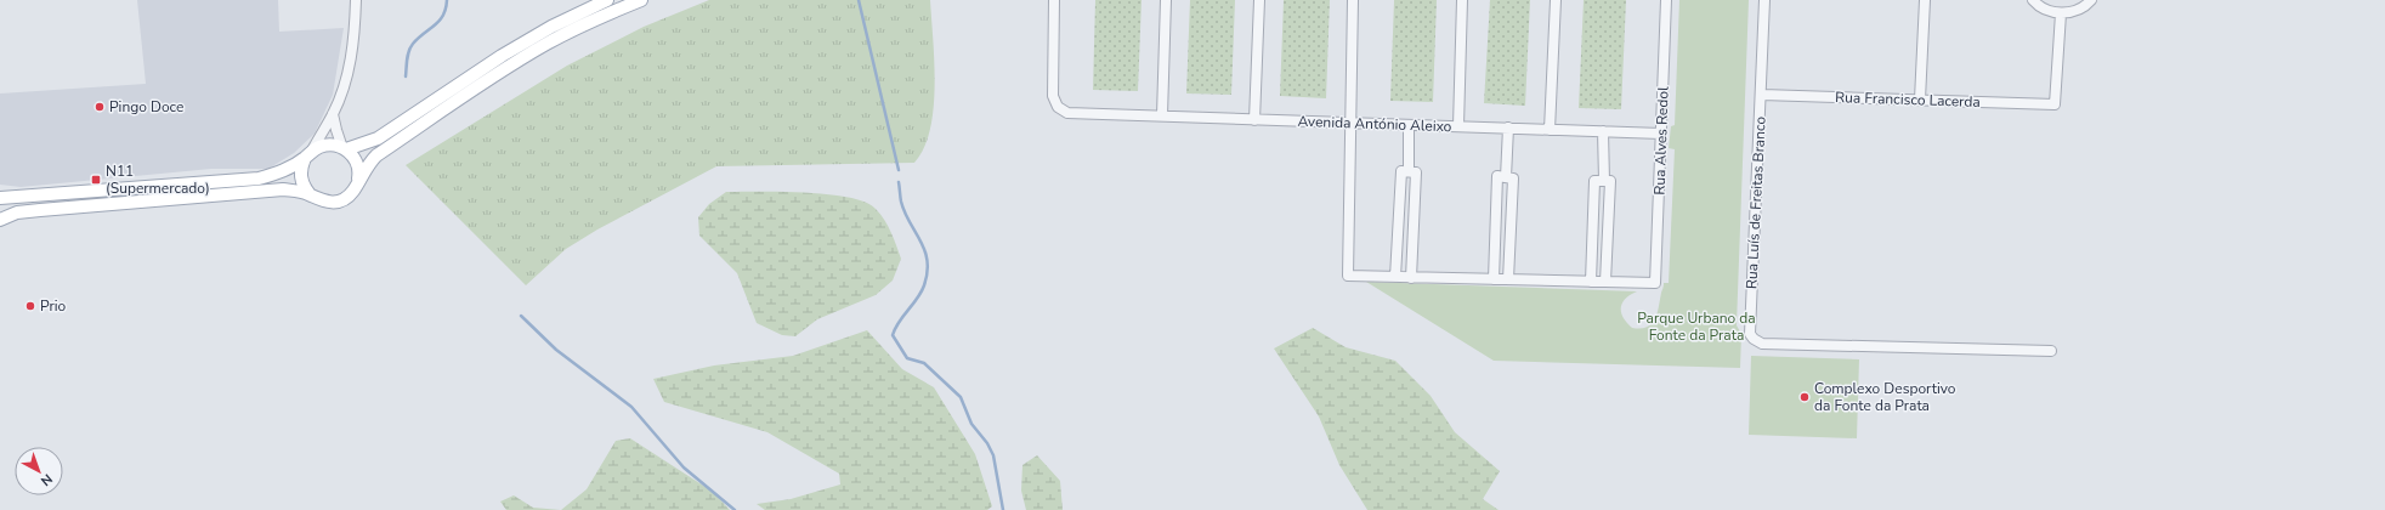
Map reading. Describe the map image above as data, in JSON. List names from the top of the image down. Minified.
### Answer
{"streets":{"street":["Rua Francisco Lacerda","Avenida António Aleixo","Rua Alves Redol","Rua Luís de Freitas Branco"]},"crossings":[["Rua Francisco Lacerda","Rua Luís de Freitas Branco"],["Avenida António Aleixo","Rua Alves Redol"]],"parks":["Parque Urbano da Fonte da Prata"],"places":{"other":["Pingo Doce","Prio","Complexo Desportivo da Fonte da Prata"],"transit":["N11 (Supermercado)"]},"north":"bottom right"}
